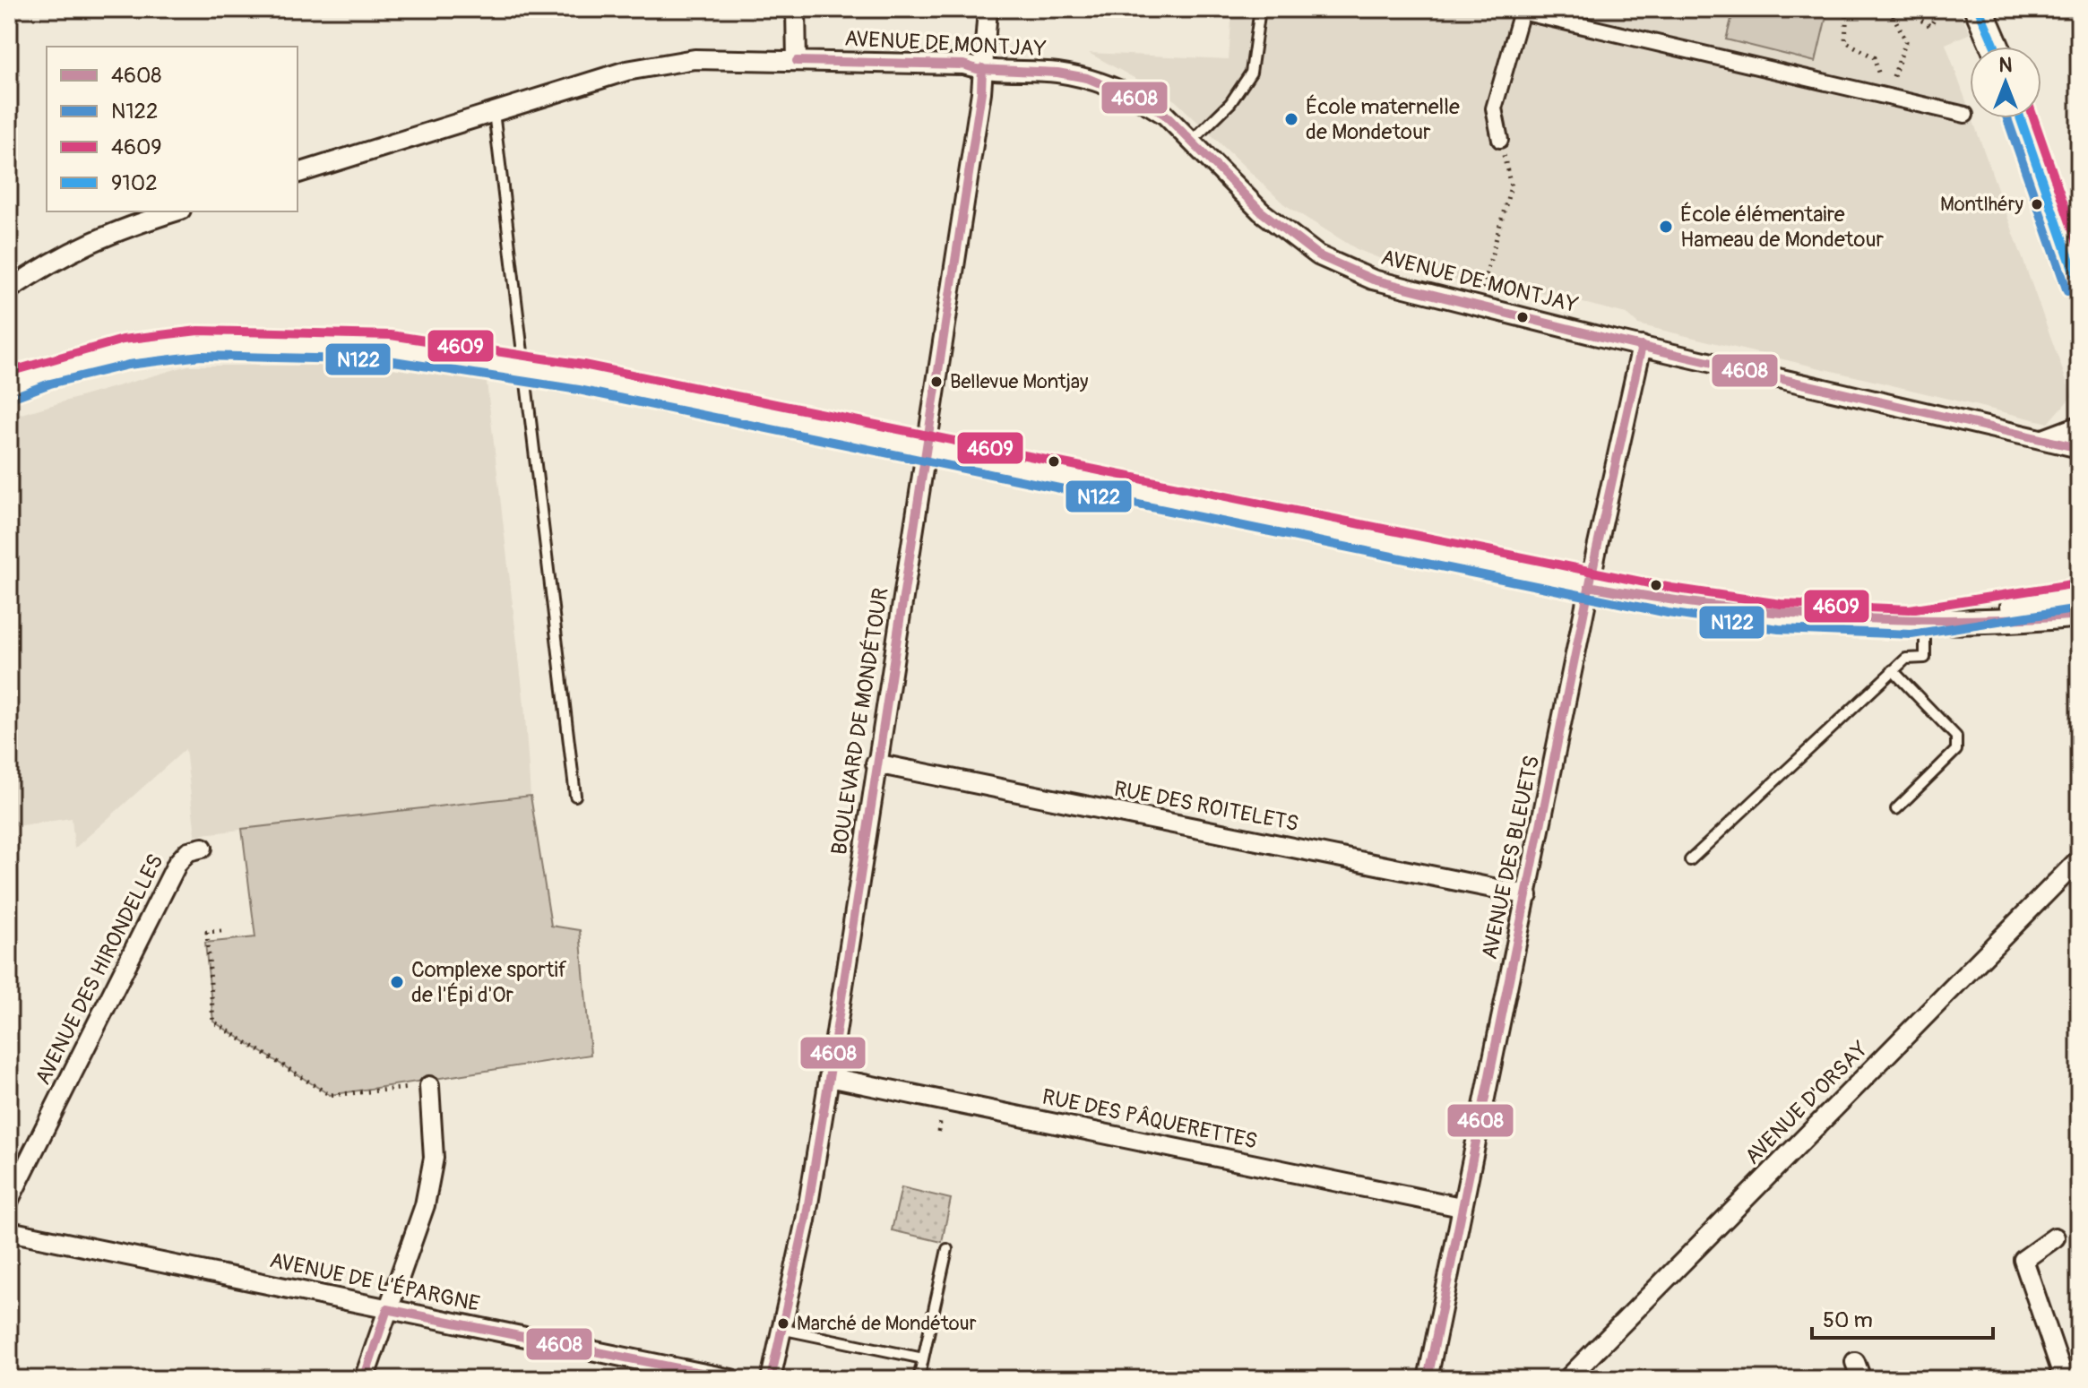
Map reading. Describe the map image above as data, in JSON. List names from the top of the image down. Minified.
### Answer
{"streets":{"street":["AVENUE DE MONTJAY","BOULEVARD DE MONDÉTOUR","RUE DES ROITELETS","AVENUE DES BLEUETS","AVENUE DES HIRONDELLES","AVENUE D'ORSAY","RUE DES PÂQUERETTES","AVENUE DE L'ÉPARGNE"]},"crossings":[["AVENUE DE MONTJAY","BOULEVARD DE MONDÉTOUR"],["AVENUE DE MONTJAY","AVENUE DES BLEUETS"],["BOULEVARD DE MONDÉTOUR","RUE DES ROITELETS"],["BOULEVARD DE MONDÉTOUR","RUE DES PÂQUERETTES"],["RUE DES ROITELETS","AVENUE DES BLEUETS"],["AVENUE DES BLEUETS","RUE DES PÂQUERETTES"]],"places":["École maternelle de Mondetour","Montlhéry","École élémentaire Hameau de Mondetour","Bellevue Montjay","Complexe sportif de l'Épi d'Or","Marché de Mondétour"],"lines":["transit line 9102","transit line 4608","transit line N122","transit line 4609"],"legend":["4608","N122","4609","9102"],"scale_bar":"50 m","north":"top"}
